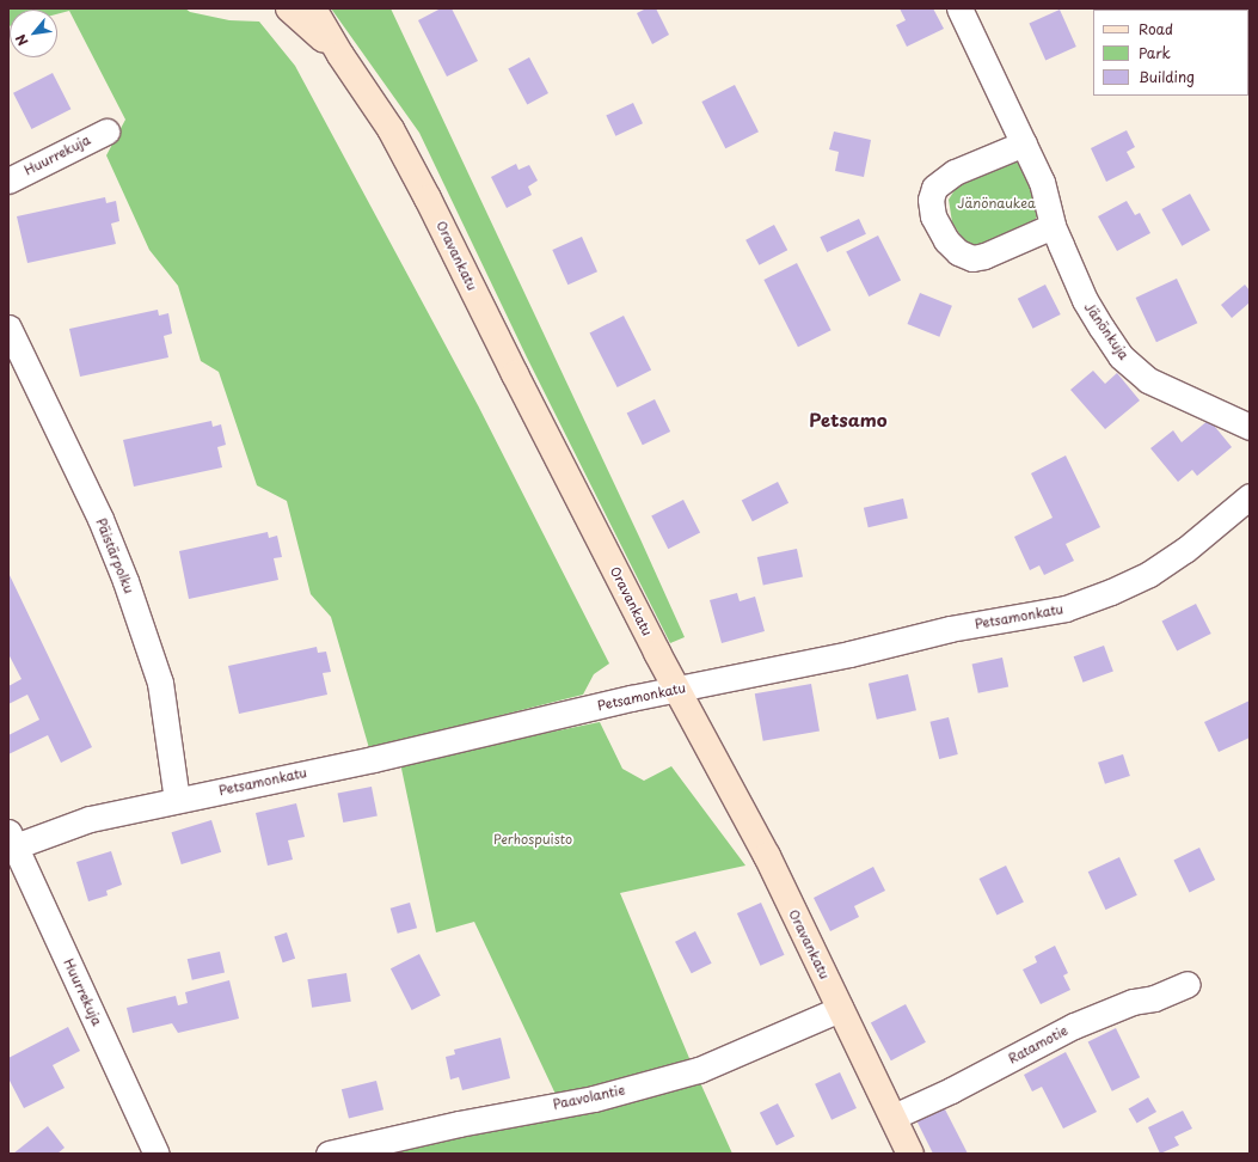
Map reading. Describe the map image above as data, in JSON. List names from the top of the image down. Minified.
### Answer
{"streets":{"street":["Huurrekuja","Oravankatu","Jänönkuja","Päistärpolku","Petsamonkatu","Ratamotie","Paavolantie"]},"crossings":[["Huurrekuja","Petsamonkatu"],["Oravankatu","Petsamonkatu"],["Oravankatu","Ratamotie"],["Oravankatu","Paavolantie"],["Päistärpolku","Petsamonkatu"]],"districts":["Petsamo"],"parks":["Jänönaukea","Perhospuisto"],"legend":["Road","Park","Building"],"north":"bottom left"}
